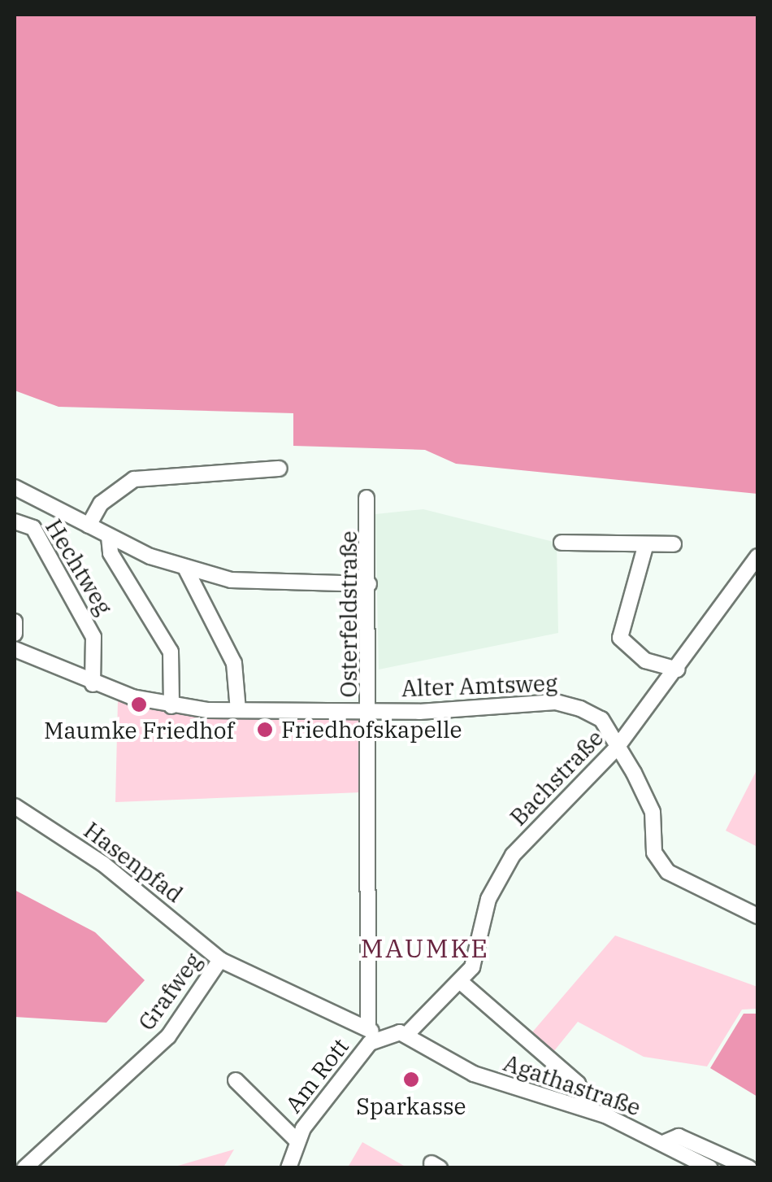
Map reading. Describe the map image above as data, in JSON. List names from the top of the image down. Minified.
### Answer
{"streets":{"street":["Hechtweg","Osterfeldstraße","Alter Amtsweg","Bachstraße","Hasenpfad","Grafweg","Am Rott","Agathastraße"]},"crossings":[["Hechtweg","Alter Amtsweg"],["Osterfeldstraße","Alter Amtsweg"],["Osterfeldstraße","Grafweg"],["Alter Amtsweg","Bachstraße"],["Bachstraße","Agathastraße"],["Hasenpfad","Grafweg"]],"districts":["MAUMKE"],"places":["Maumke Friedhof","Friedhofskapelle","Sparkasse"]}
